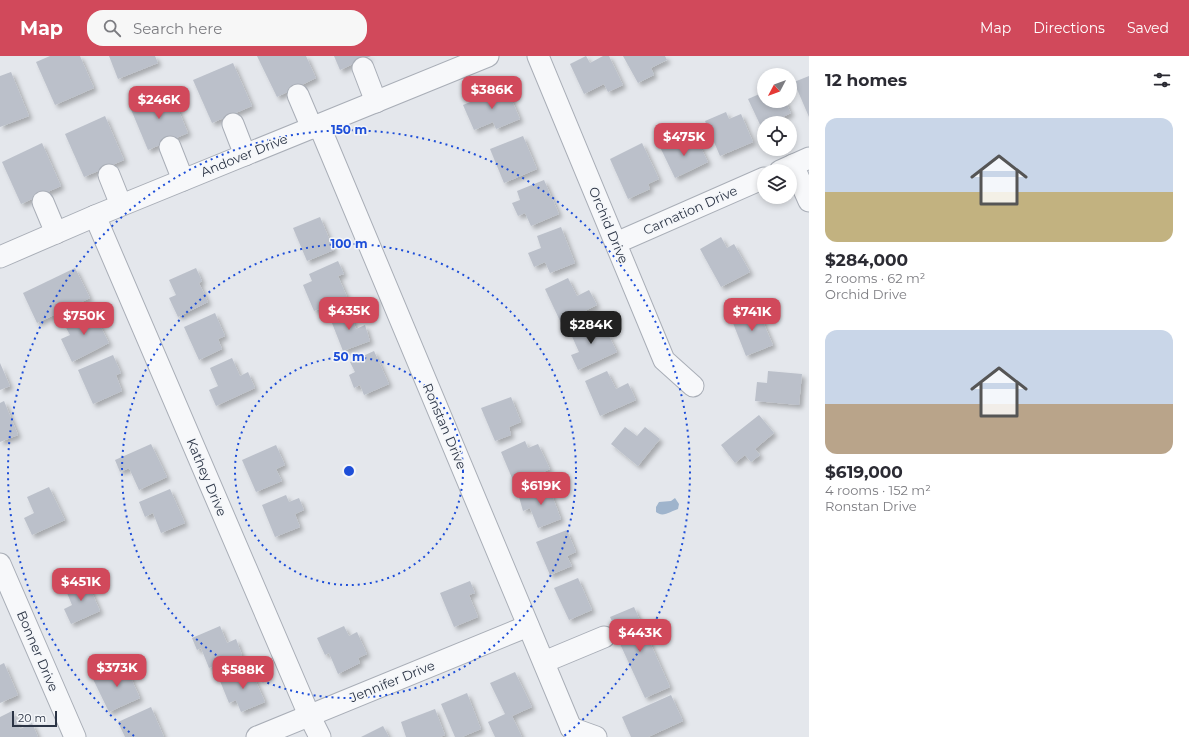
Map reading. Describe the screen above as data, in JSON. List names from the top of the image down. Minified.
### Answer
{"streets":{"street":["Andover Drive","Carnation Drive","Orchid Drive","Ronstan Drive","Kathey Drive","Bonner Drive","Jennifer Drive"]},"crossings":[["Andover Drive","Ronstan Drive"],["Andover Drive","Kathey Drive"],["Carnation Drive","Orchid Drive"],["Ronstan Drive","Jennifer Drive"],["Kathey Drive","Jennifer Drive"]],"scale_bar":"20 m","north":"bottom left","page":{"header":"Map","search":"Search here","nav":["Map","Directions","Saved"],"heading":"12 homes","price":["$386K","$246K","$475K","$435K","$741K","$750K","$284K","$619K","$451K","$443K","$373K","$588K"],"list":[{"name":"$284,000","note":"2 rooms · 62 m² · Orchid Drive"},{"name":"$619,000","note":"4 rooms · 152 m² · Ronstan Drive"}],"scale":"20 m"},"rings":["150 m","100 m","50 m"]}
